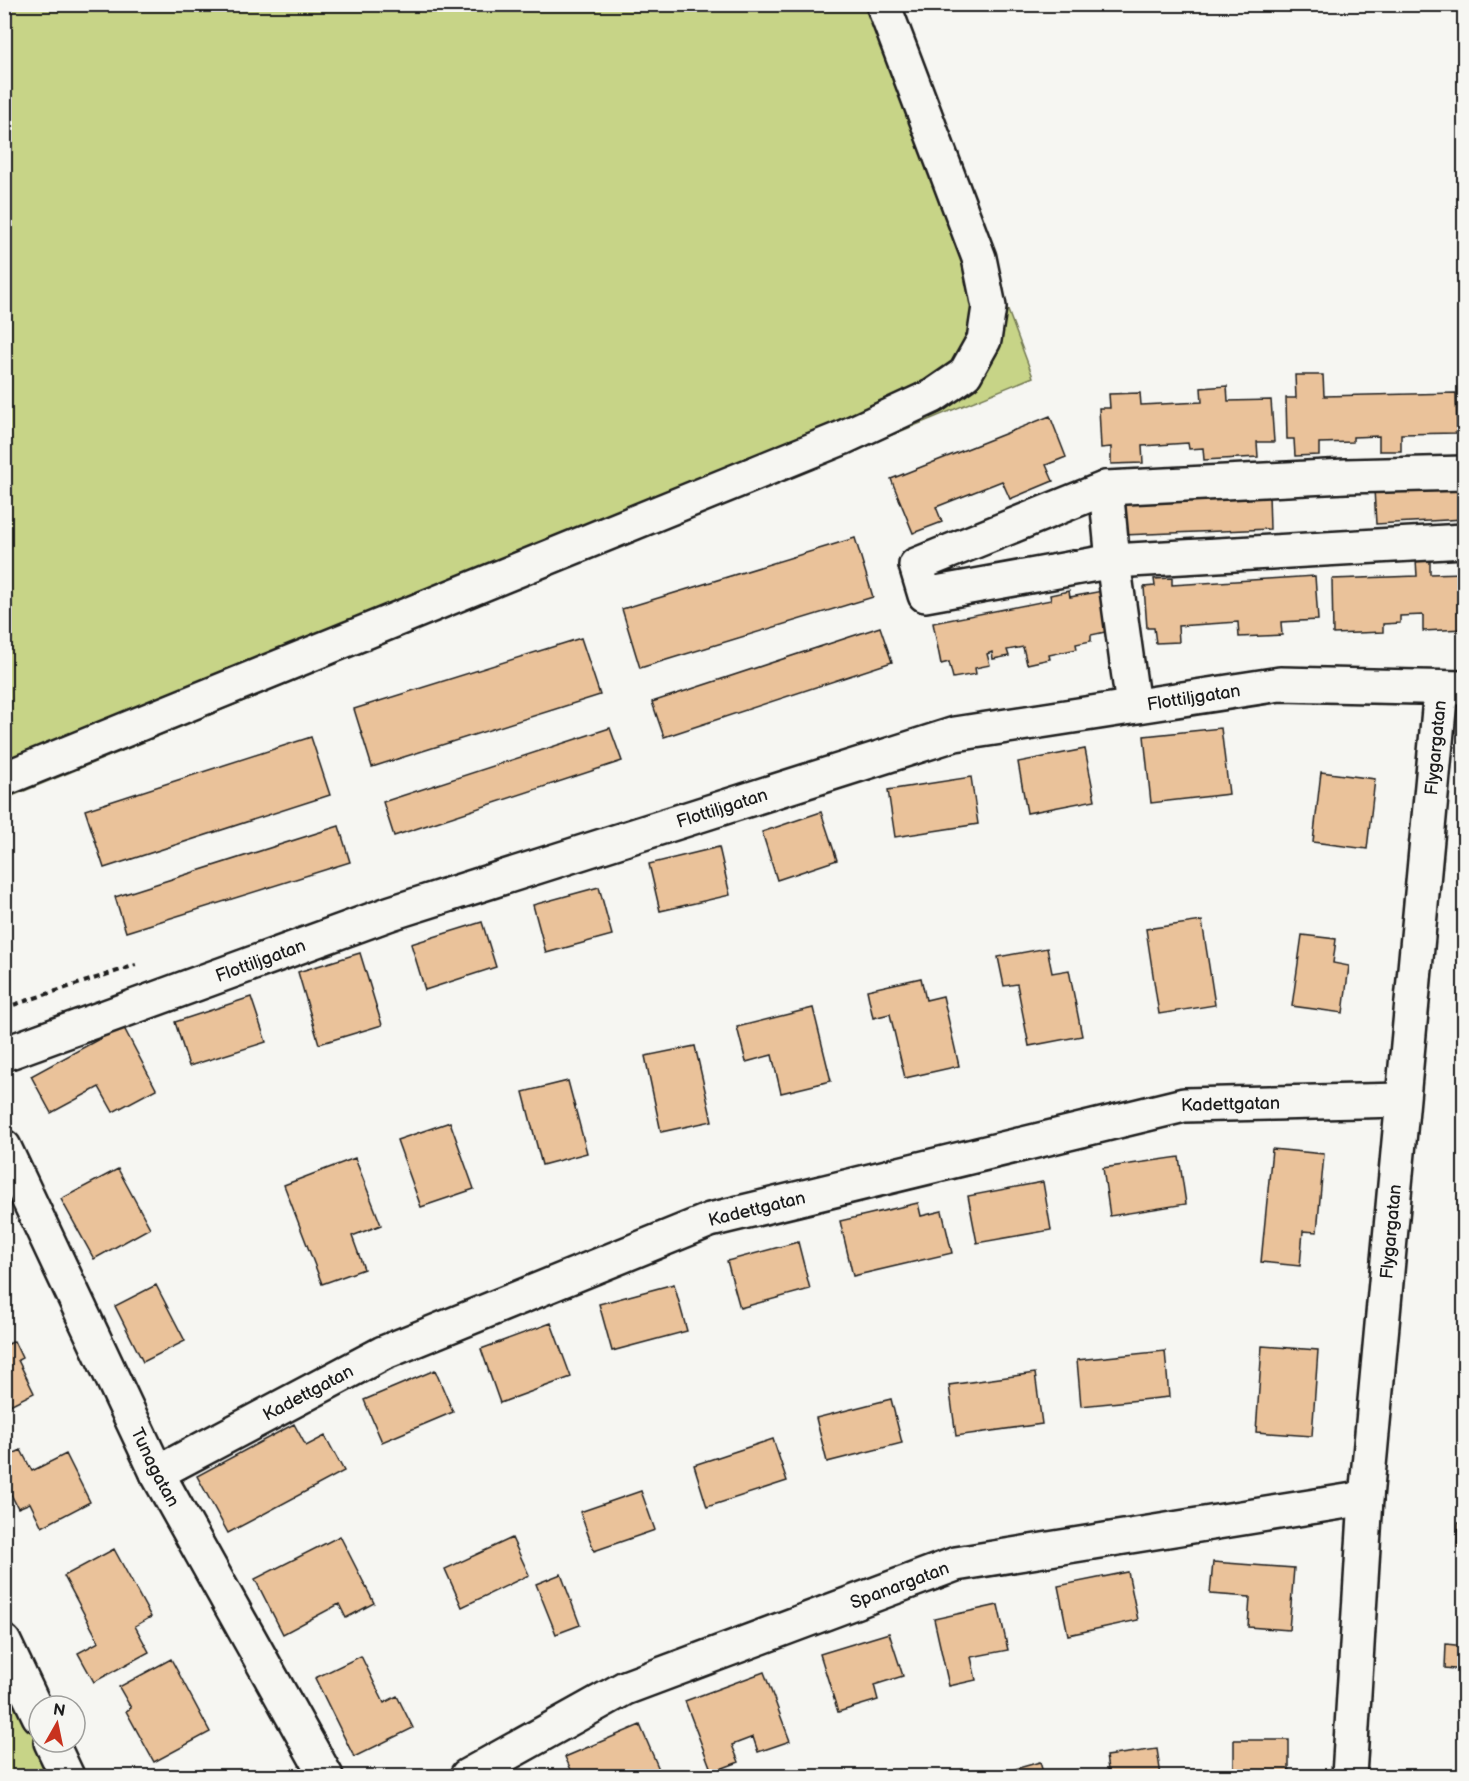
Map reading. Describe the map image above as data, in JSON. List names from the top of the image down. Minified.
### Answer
{"streets":{"street":["Flottiljgatan","Flygargatan","Kadettgatan","Tunagatan","Spanargatan"]},"crossings":[["Flottiljgatan","Flygargatan"],["Flygargatan","Kadettgatan"],["Flygargatan","Spanargatan"],["Kadettgatan","Tunagatan"]],"north":"top"}
